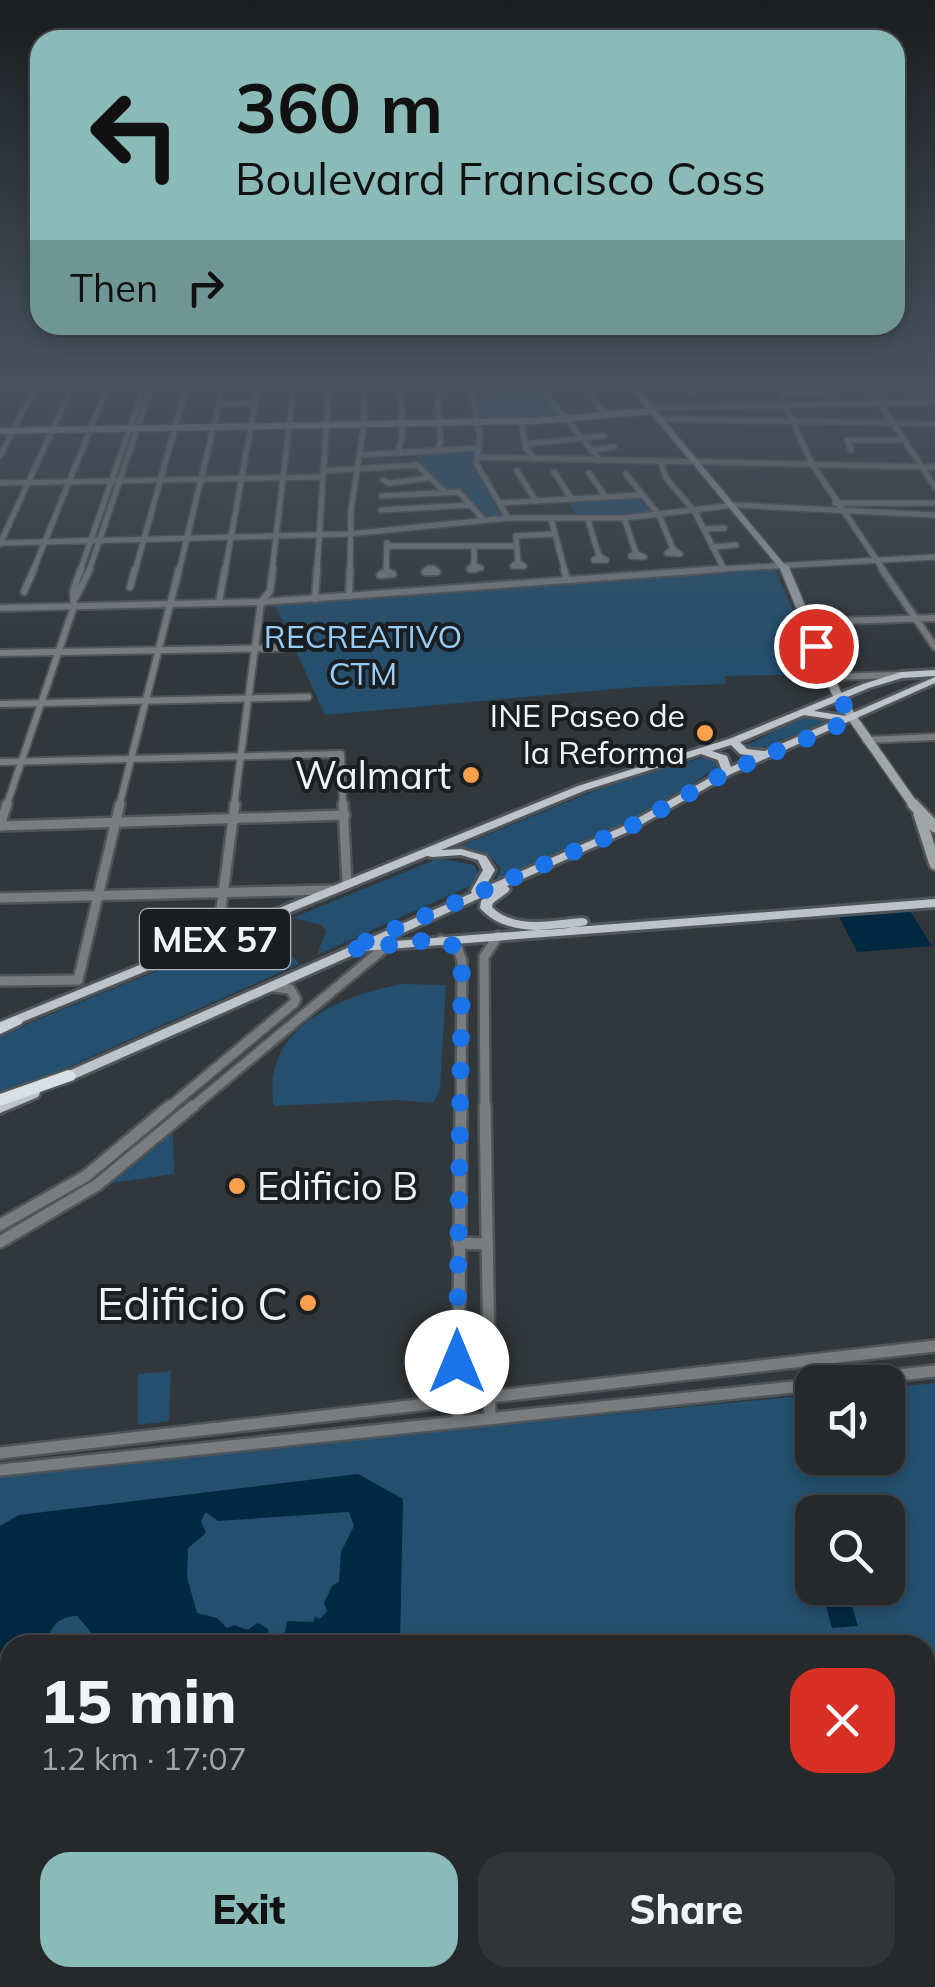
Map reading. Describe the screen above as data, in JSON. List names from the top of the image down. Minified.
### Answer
{"streets":{"highway":["MEX 57"]},"parks":["RECREATIVO CTM"],"places":["INE Paseo de la Reforma","Walmart","Edificio B","Edificio C"],"page":{"turn":["360 m","Boulevard Francisco Coss"],"then":"Then","heading":["15 min","1.2 km · 17:07"],"buttons":["Exit","Share"]}}
